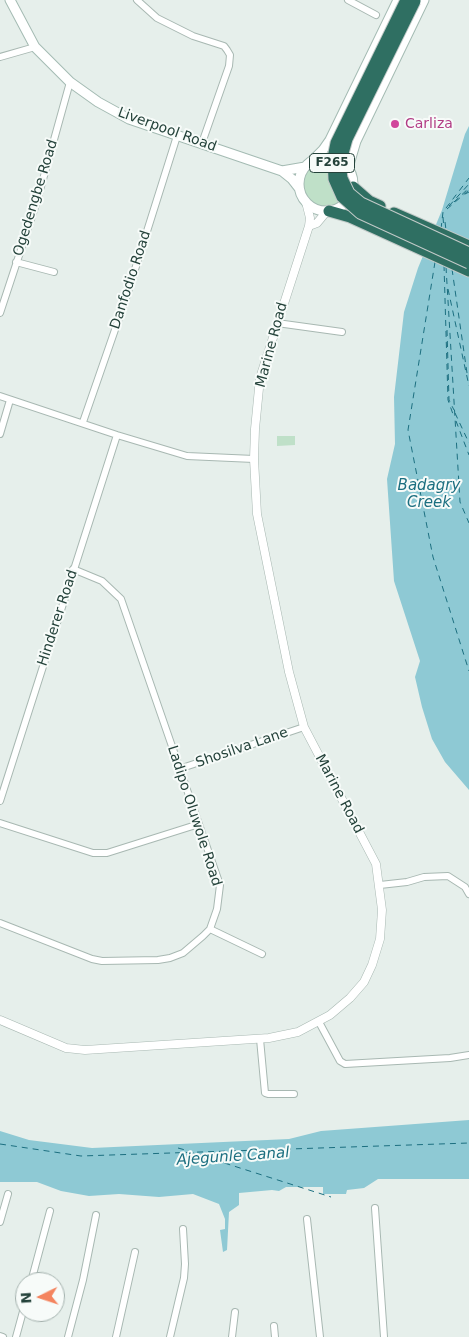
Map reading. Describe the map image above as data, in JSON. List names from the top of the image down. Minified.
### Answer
{"streets":{"highway":["F265"],"main road":["Liverpool Road"],"street":["Ogedengbe Road","Danfodio Road","Marine Road","Hinderer Road","Shosilva Lane","Ladipo Oluwole Road"]},"crossings":[["Liverpool Road","Ogedengbe Road"],["Liverpool Road","Danfodio Road"],["Marine Road","Shosilva Lane"],["Hinderer Road","Ladipo Oluwole Road"],["Shosilva Lane","Ladipo Oluwole Road"]],"water":["Badagry Creek","Ajegunle Canal"],"places":["Carliza"],"north":"left"}
